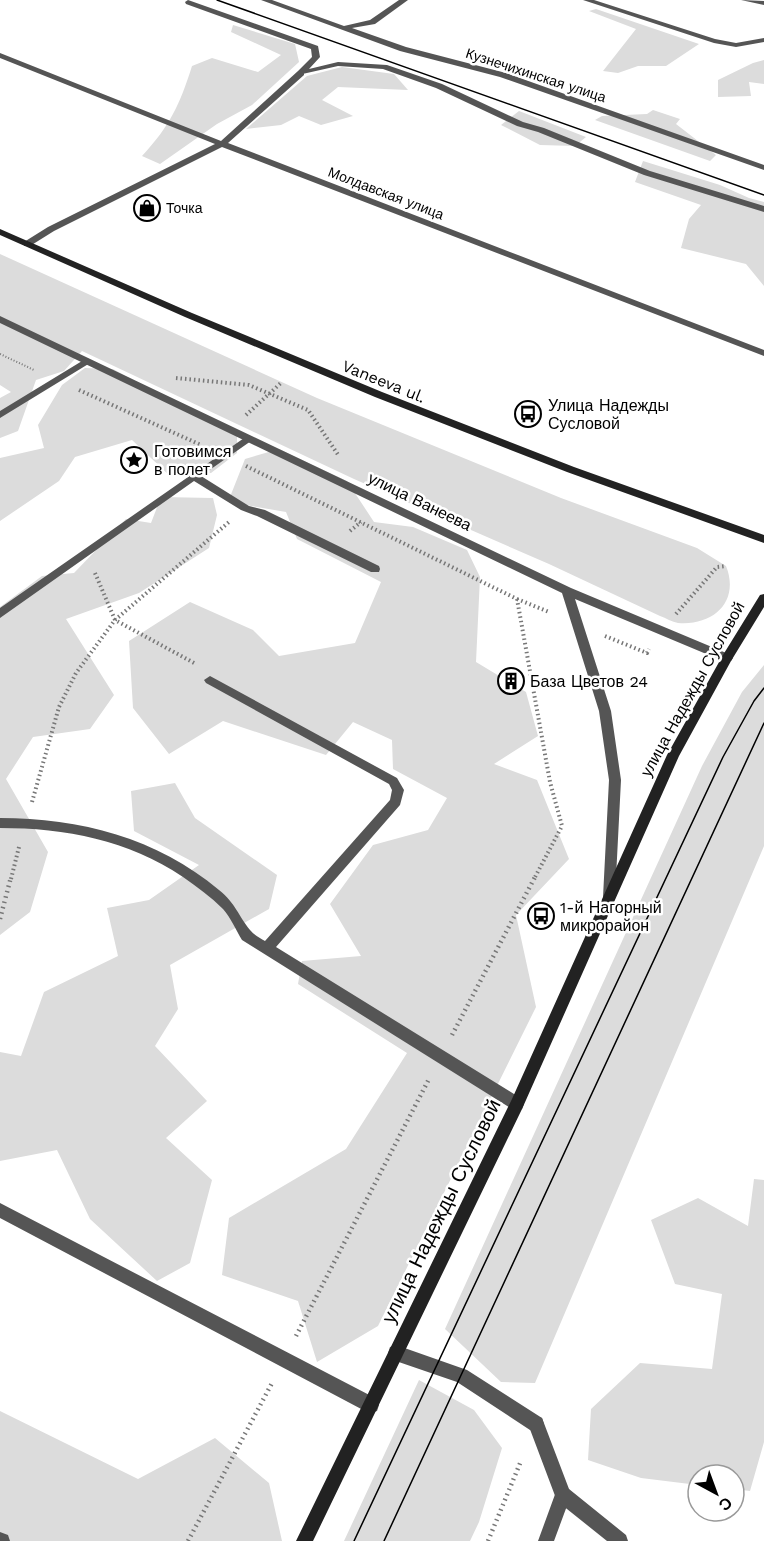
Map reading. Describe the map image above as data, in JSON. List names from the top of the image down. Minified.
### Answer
{"streets":{"main road":["Vaneeva ul.","улица Надежды Сусловой"],"street":["Кузнечихинская улица","Молдавская улица","улица Ванеева"]},"crossings":[["улица Ванеева","улица Надежды Сусловой"]],"places":{"shop":["Точка"],"bus stop":["Улица Надежды Сусловой","1-й Нагорный микрорайон"],"place":["Готовимся в полет"],"building":["База Цветов 24"]},"north":"bottom right"}
